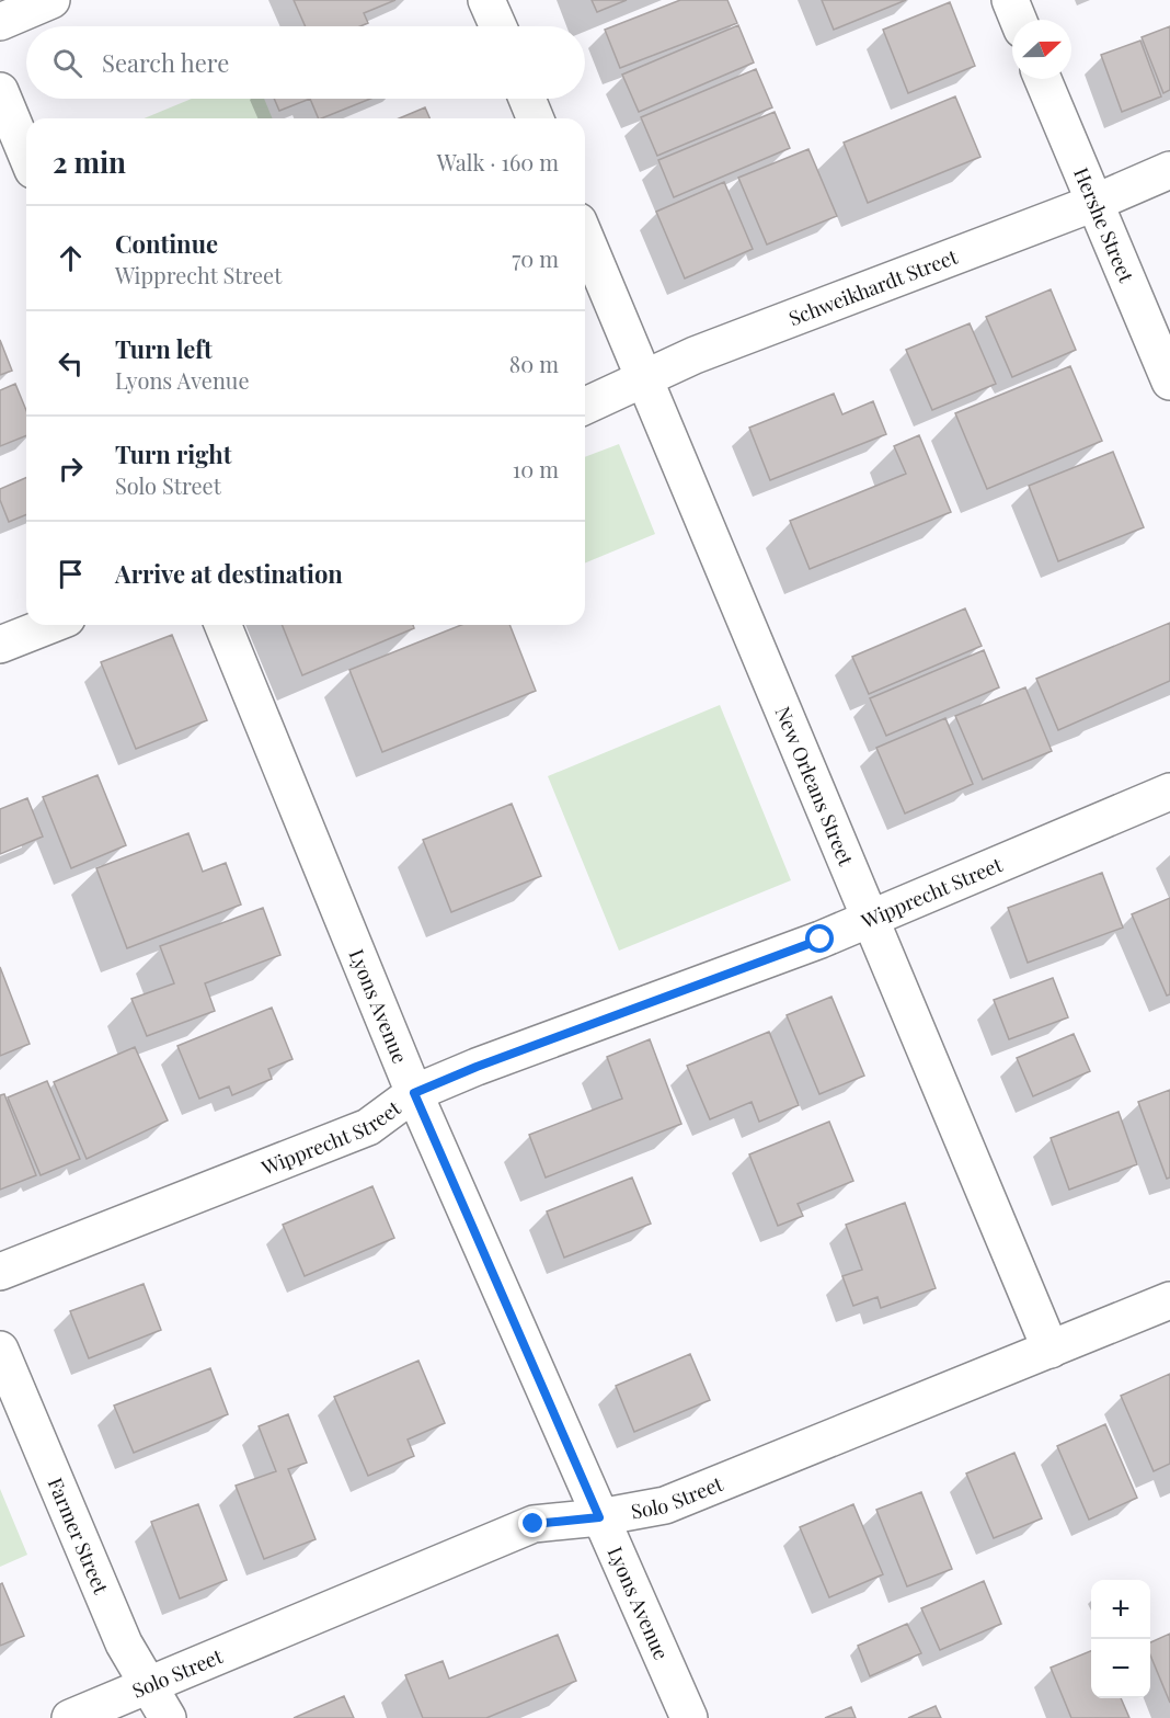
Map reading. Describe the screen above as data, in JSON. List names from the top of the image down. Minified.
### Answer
{"streets":{"street":["Hershe Street","Schweikhardt Street","New Orleans Street","Wipprecht Street","Lyons Avenue","Solo Street","Farmer Street"]},"crossings":[["Hershe Street","Schweikhardt Street"],["Schweikhardt Street","New Orleans Street"],["New Orleans Street","Wipprecht Street"],["New Orleans Street","Solo Street"],["Wipprecht Street","Lyons Avenue"],["Lyons Avenue","Solo Street"],["Solo Street","Farmer Street"]],"north":"right","page":{"search":"Search here","heading":["2 min","Walk · 160 m"],"list":[["Continue","Wipprecht Street","70 m"],["Turn left","Lyons Avenue","80 m"],["Turn right","Solo Street","10 m"],"Arrive at destination"],"map_buttons":["+","−"]}}
